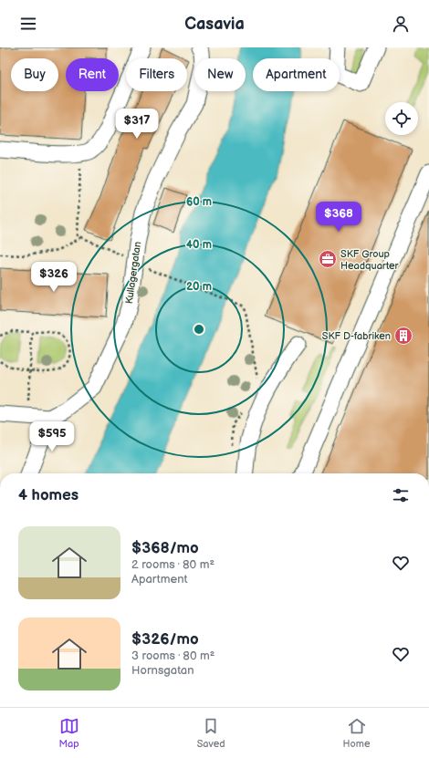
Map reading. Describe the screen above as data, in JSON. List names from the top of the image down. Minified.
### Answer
{"streets":{"street":["Kullagergatan"]},"places":{"office":["SKF Group Headquarter"],"building":["SKF D-fabriken"]},"page":{"header":"Casavia","chip":["Buy","Rent","Filters","New","Apartment"],"price":["$317","$368","$326","$595"],"heading":"4 homes","list":[{"name":"$368/mo","note":"2 rooms · 80 m² · Apartment"},{"name":"$326/mo","note":"3 rooms · 80 m² · Hornsgatan"}],"tabs":["Map","Saved","Home"]},"rings":["60 m","40 m","20 m"]}
